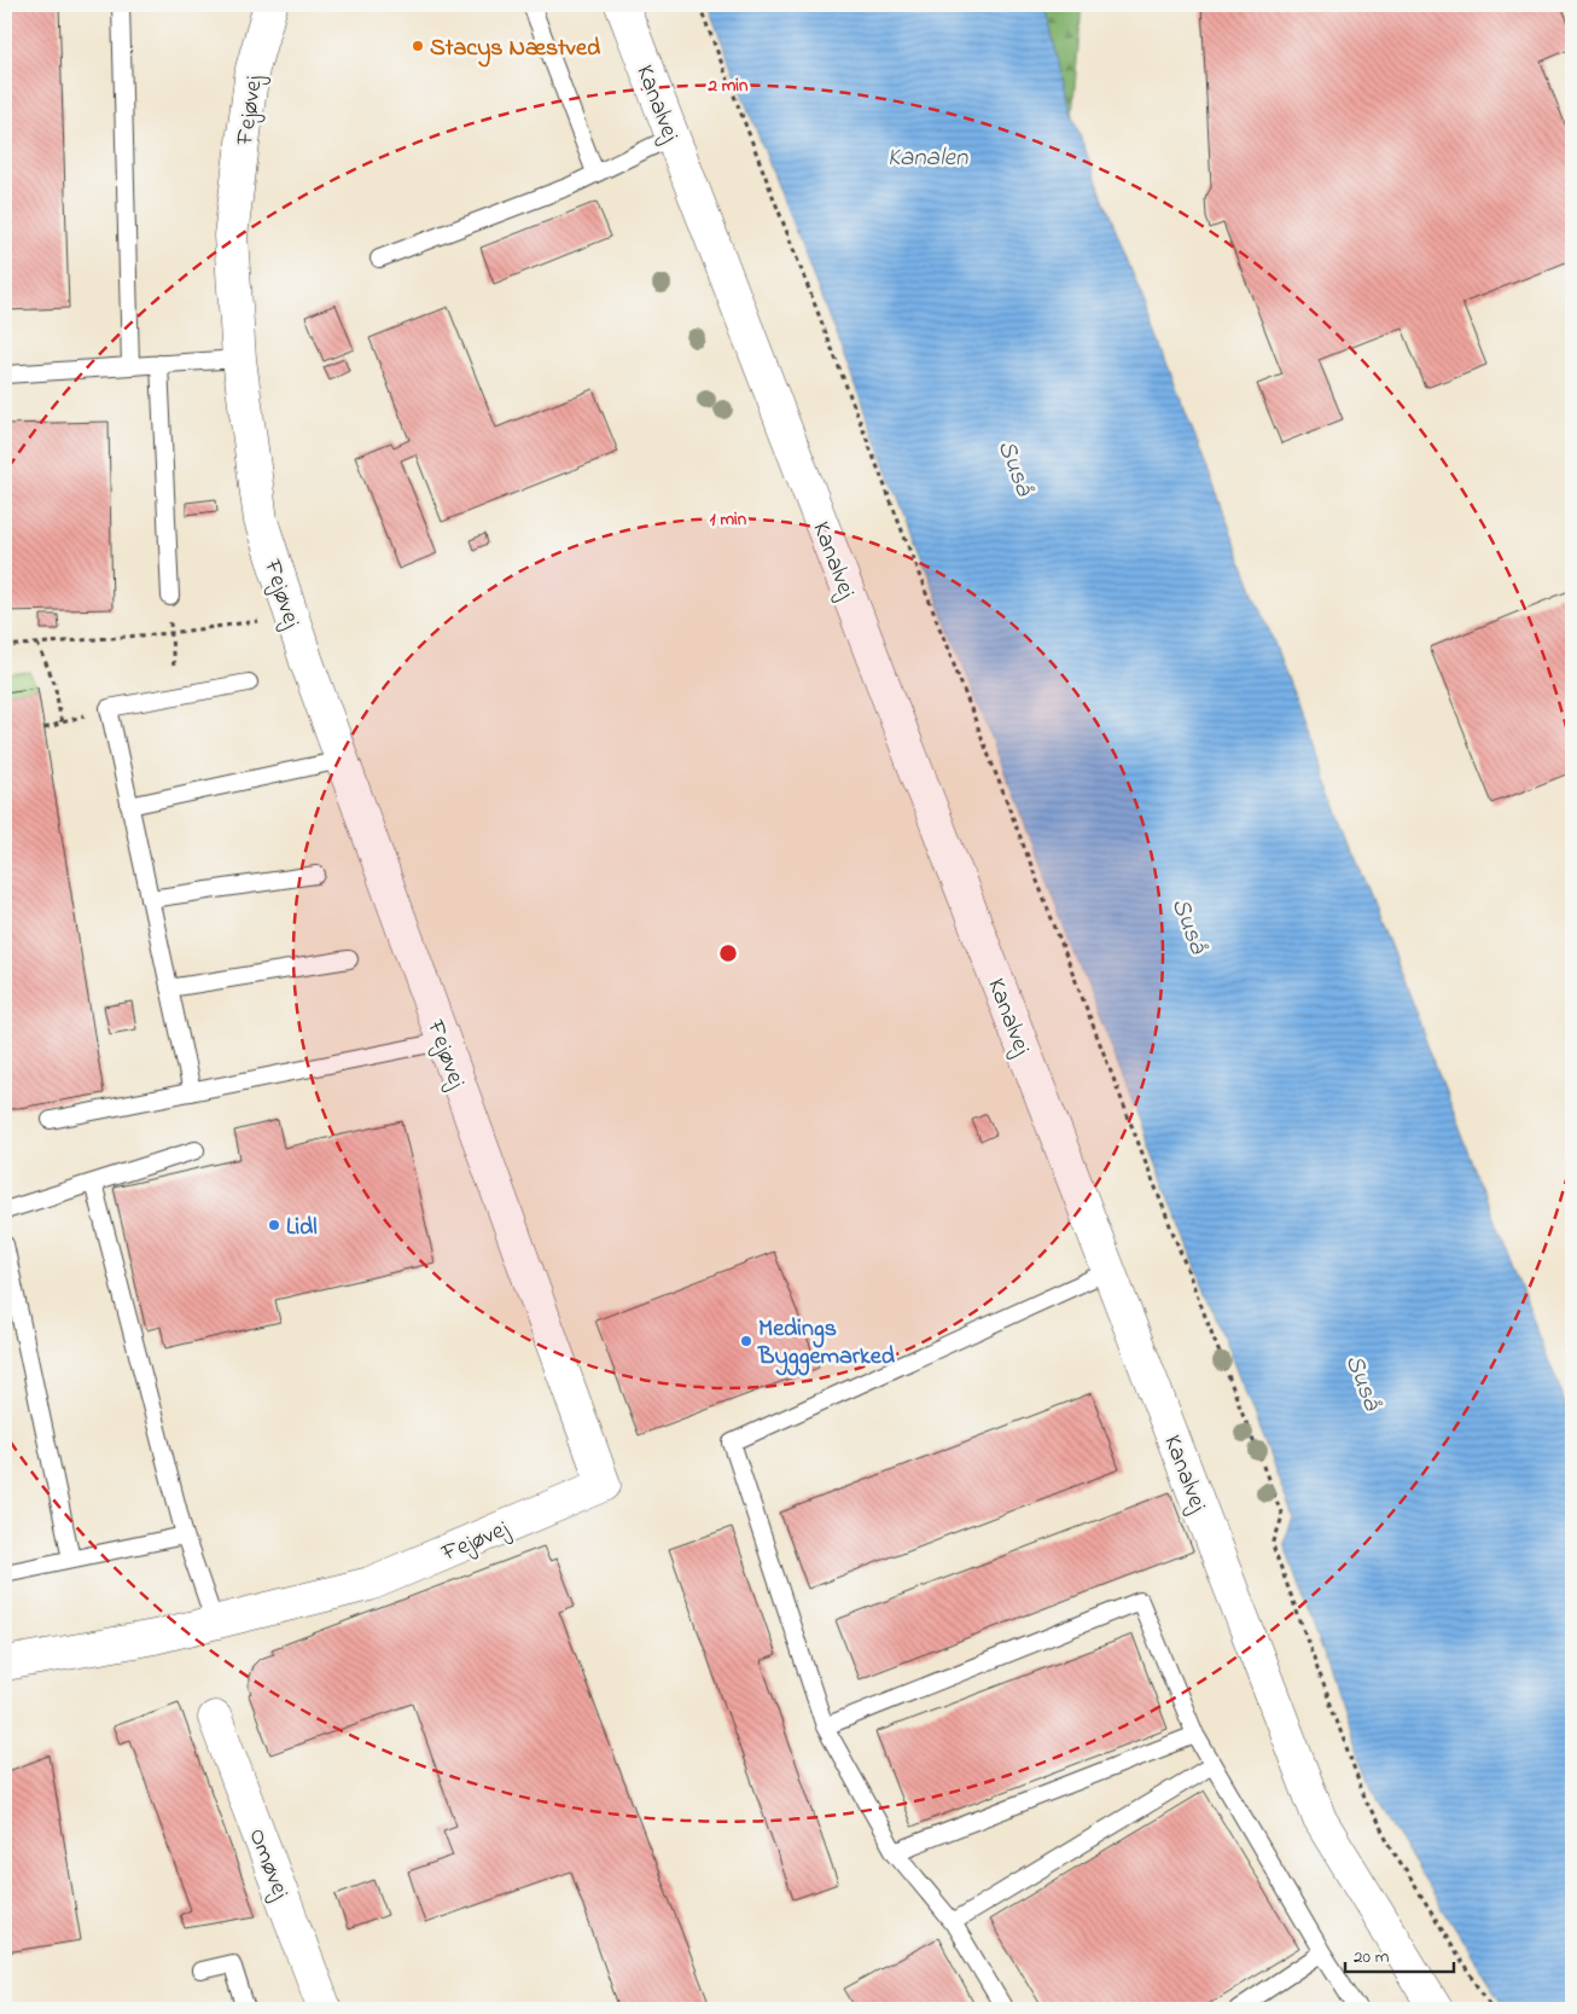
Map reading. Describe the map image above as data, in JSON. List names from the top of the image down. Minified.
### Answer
{"streets":{"street":["Kanalvej","Fejøvej","Omøvej"]},"water":["Kanalen","Suså"],"places":["Stacys Næstved","Lidl","Medings Byggemarked"],"scale_bar":"20 m","rings":["2 min","1 min"]}
